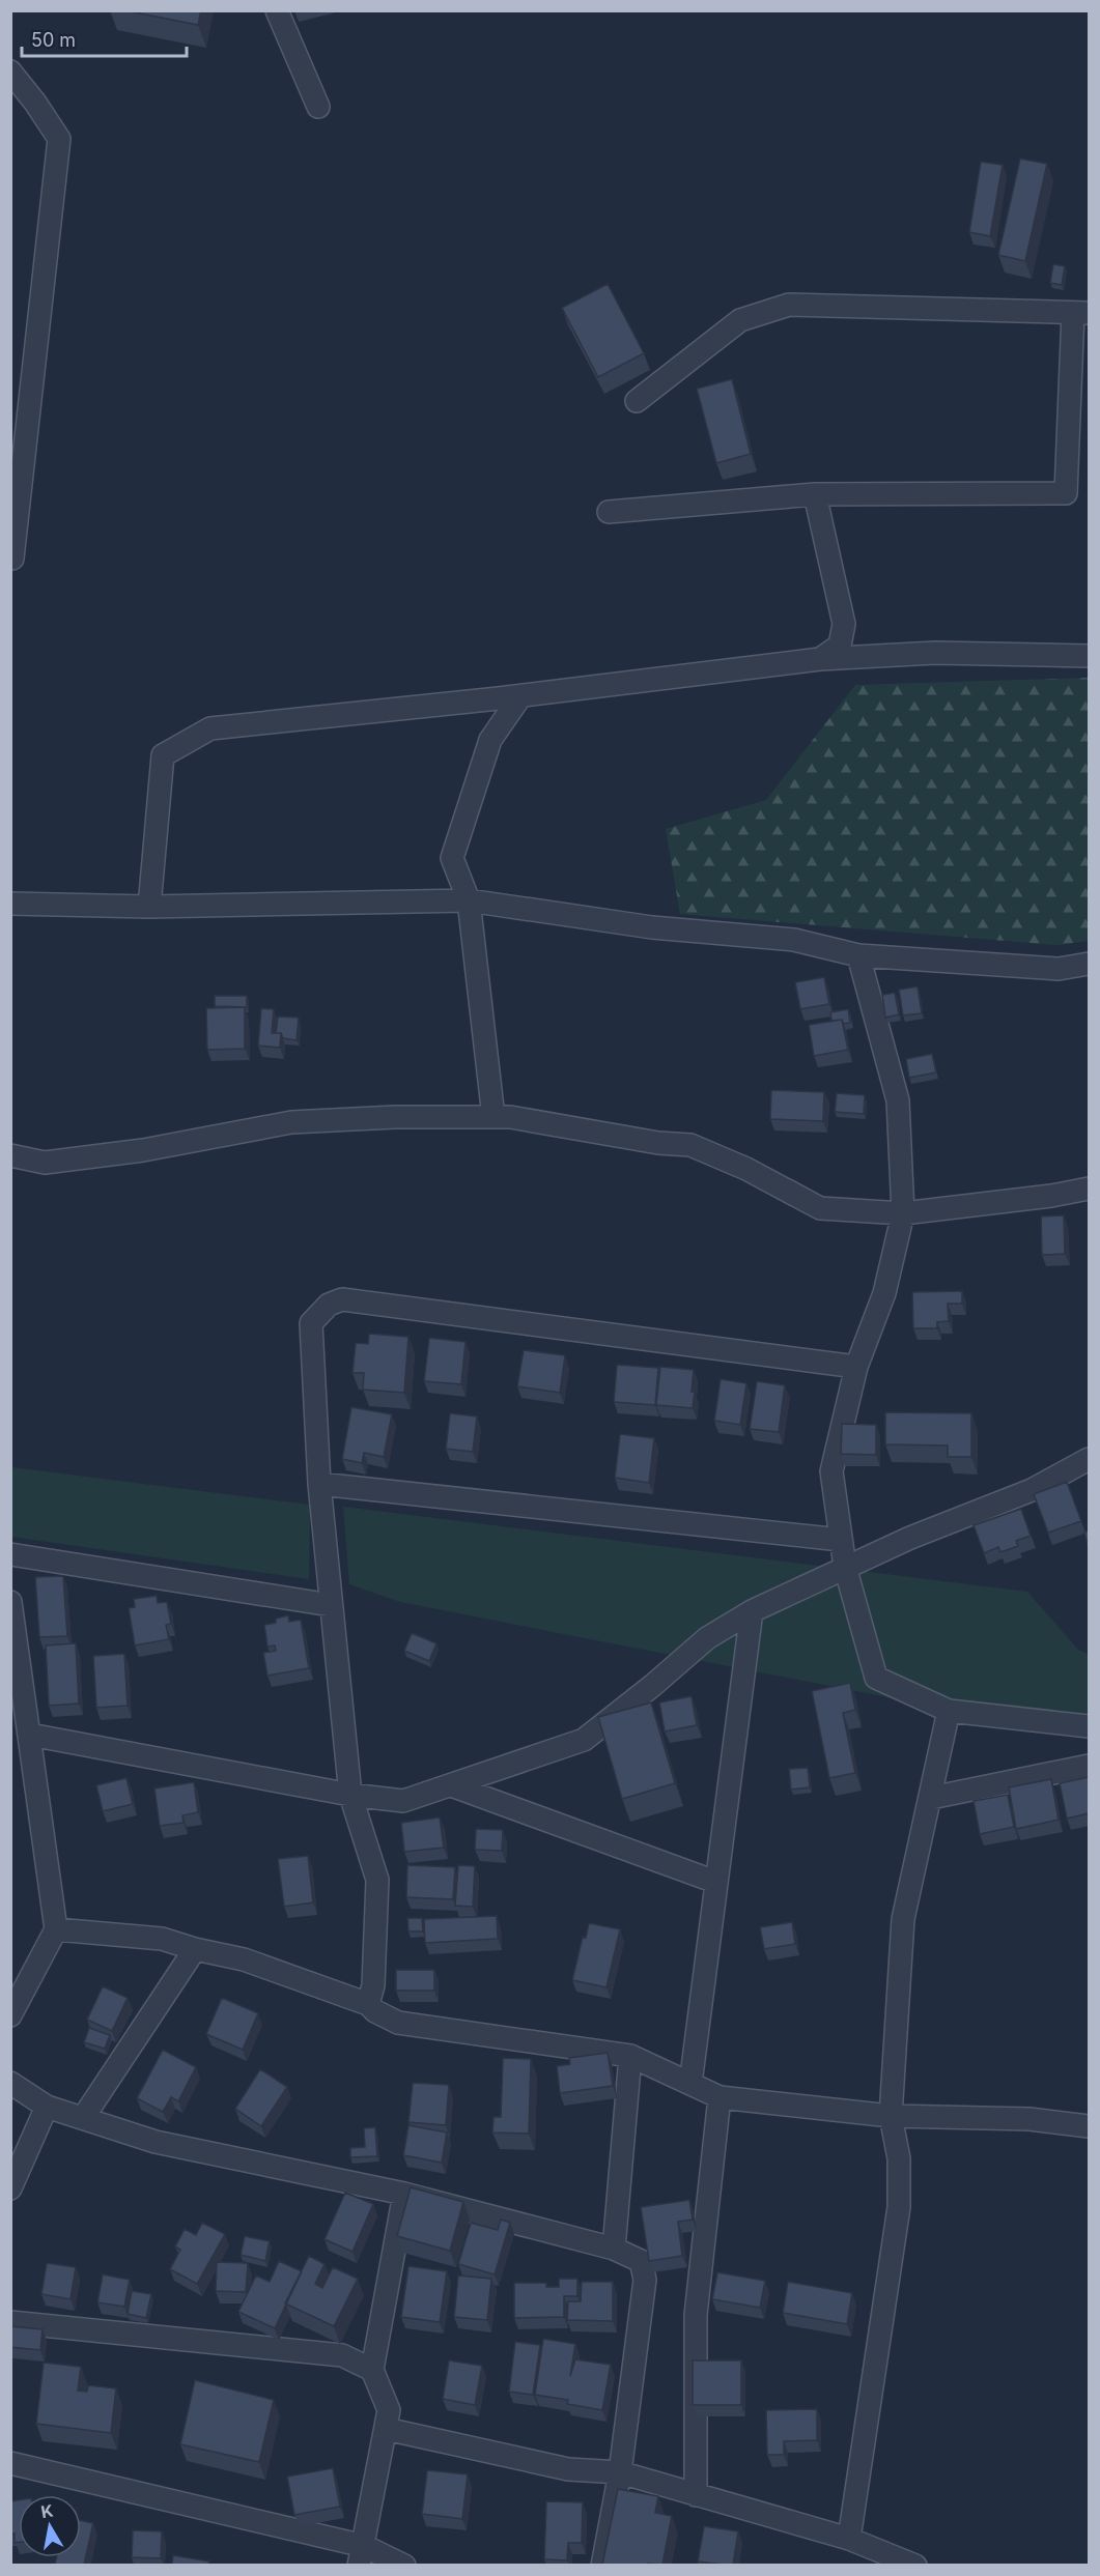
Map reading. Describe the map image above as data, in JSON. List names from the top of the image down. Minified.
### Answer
{"scale_bar":"50 m","north":"top"}
